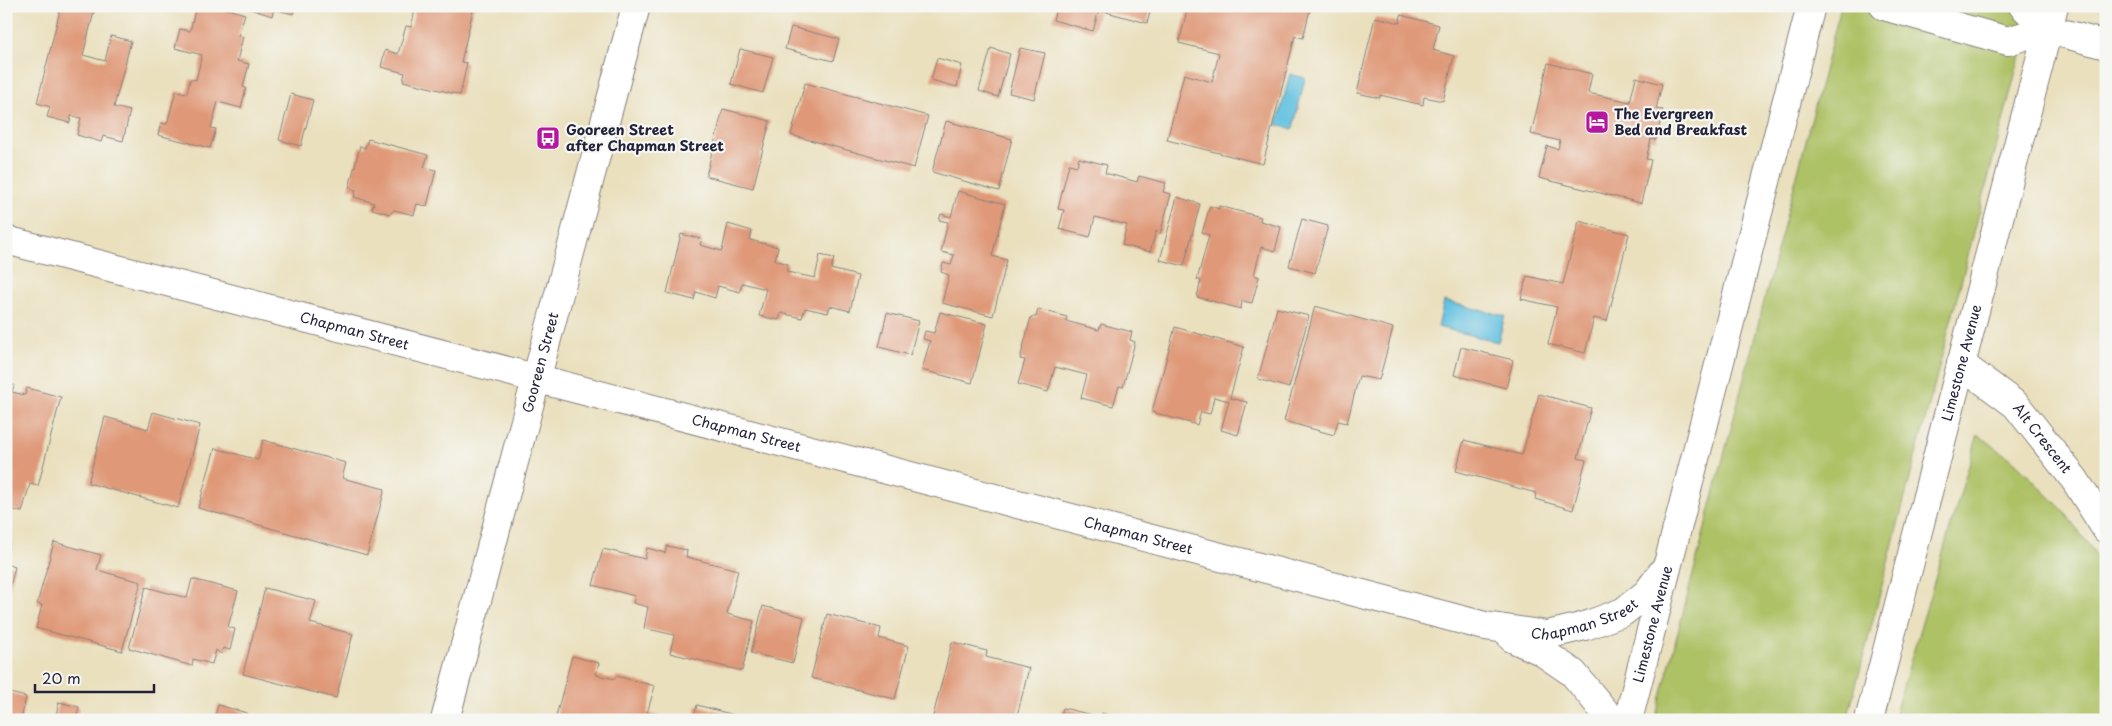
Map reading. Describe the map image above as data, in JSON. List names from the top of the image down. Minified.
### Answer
{"streets":{"street":["Chapman Street","Gooreen Street","Limestone Avenue","Alt Crescent"]},"crossings":[["Chapman Street","Gooreen Street"],["Chapman Street","Limestone Avenue"],["Limestone Avenue","Alt Crescent"]],"places":{"hotel":["The Evergreen Bed and Breakfast"],"bus stop":["Gooreen Street after Chapman Street"]},"scale_bar":"20 m"}
